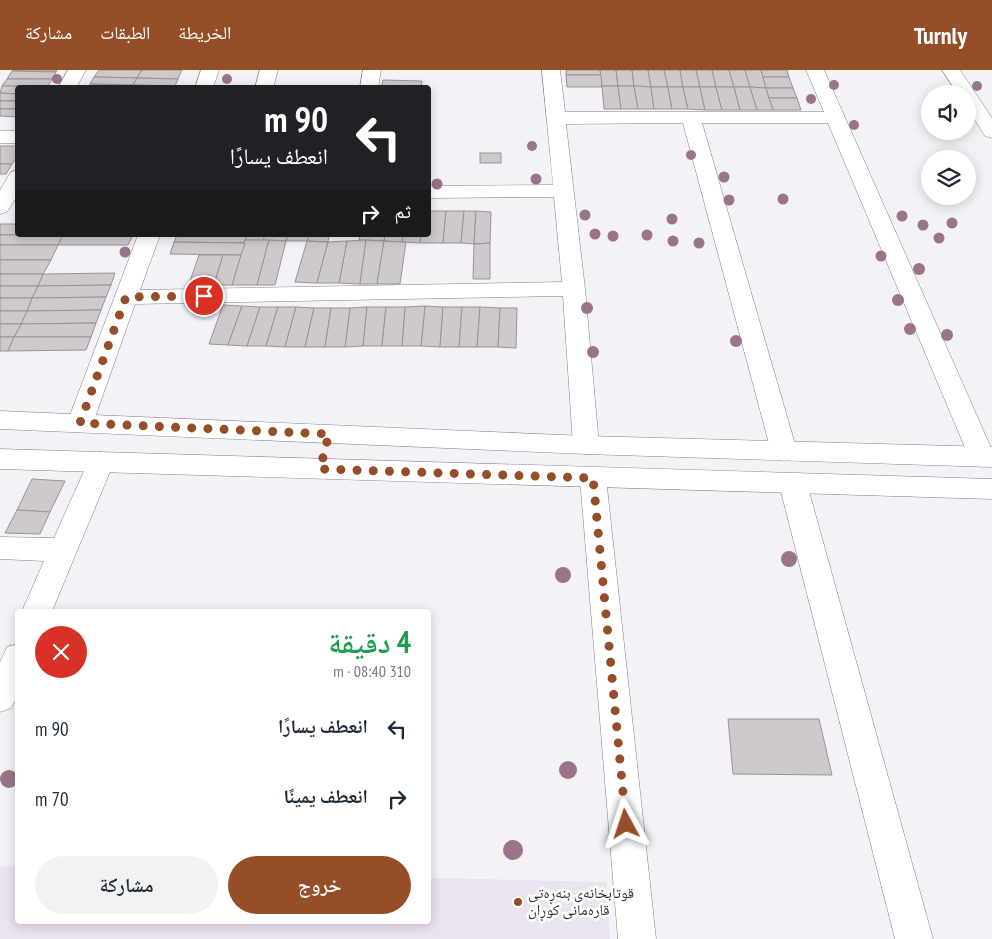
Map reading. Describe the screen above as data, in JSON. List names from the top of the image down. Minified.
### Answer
{"places":["قوتابخانەی بنەڕەتی قارەمانی کوڕان"],"page":{"header":"Turnly","nav":["الخريطة","الطبقات","مشاركة"],"turn":["90 m","انعطف يسارًا"],"then":"ثم","heading":["4 دقيقة","310 m · 08:40"],"list":[{"name":"انعطف يسارًا","value":"90 m"},{"name":"انعطف يمينًا","value":"70 m"}],"buttons":["خروج","مشاركة"]}}
